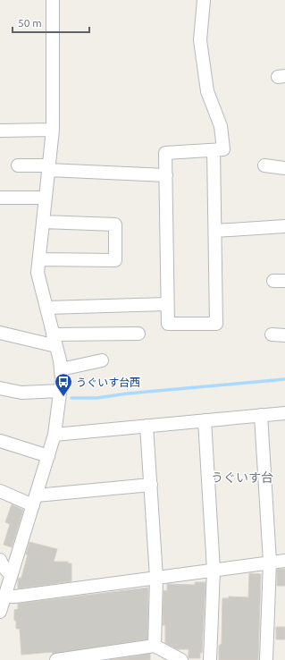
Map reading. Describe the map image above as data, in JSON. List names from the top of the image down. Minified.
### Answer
{"districts":["うぐいす台"],"places":{"bus stop":["うぐいす台西"]},"scale_bar":"50 m"}
